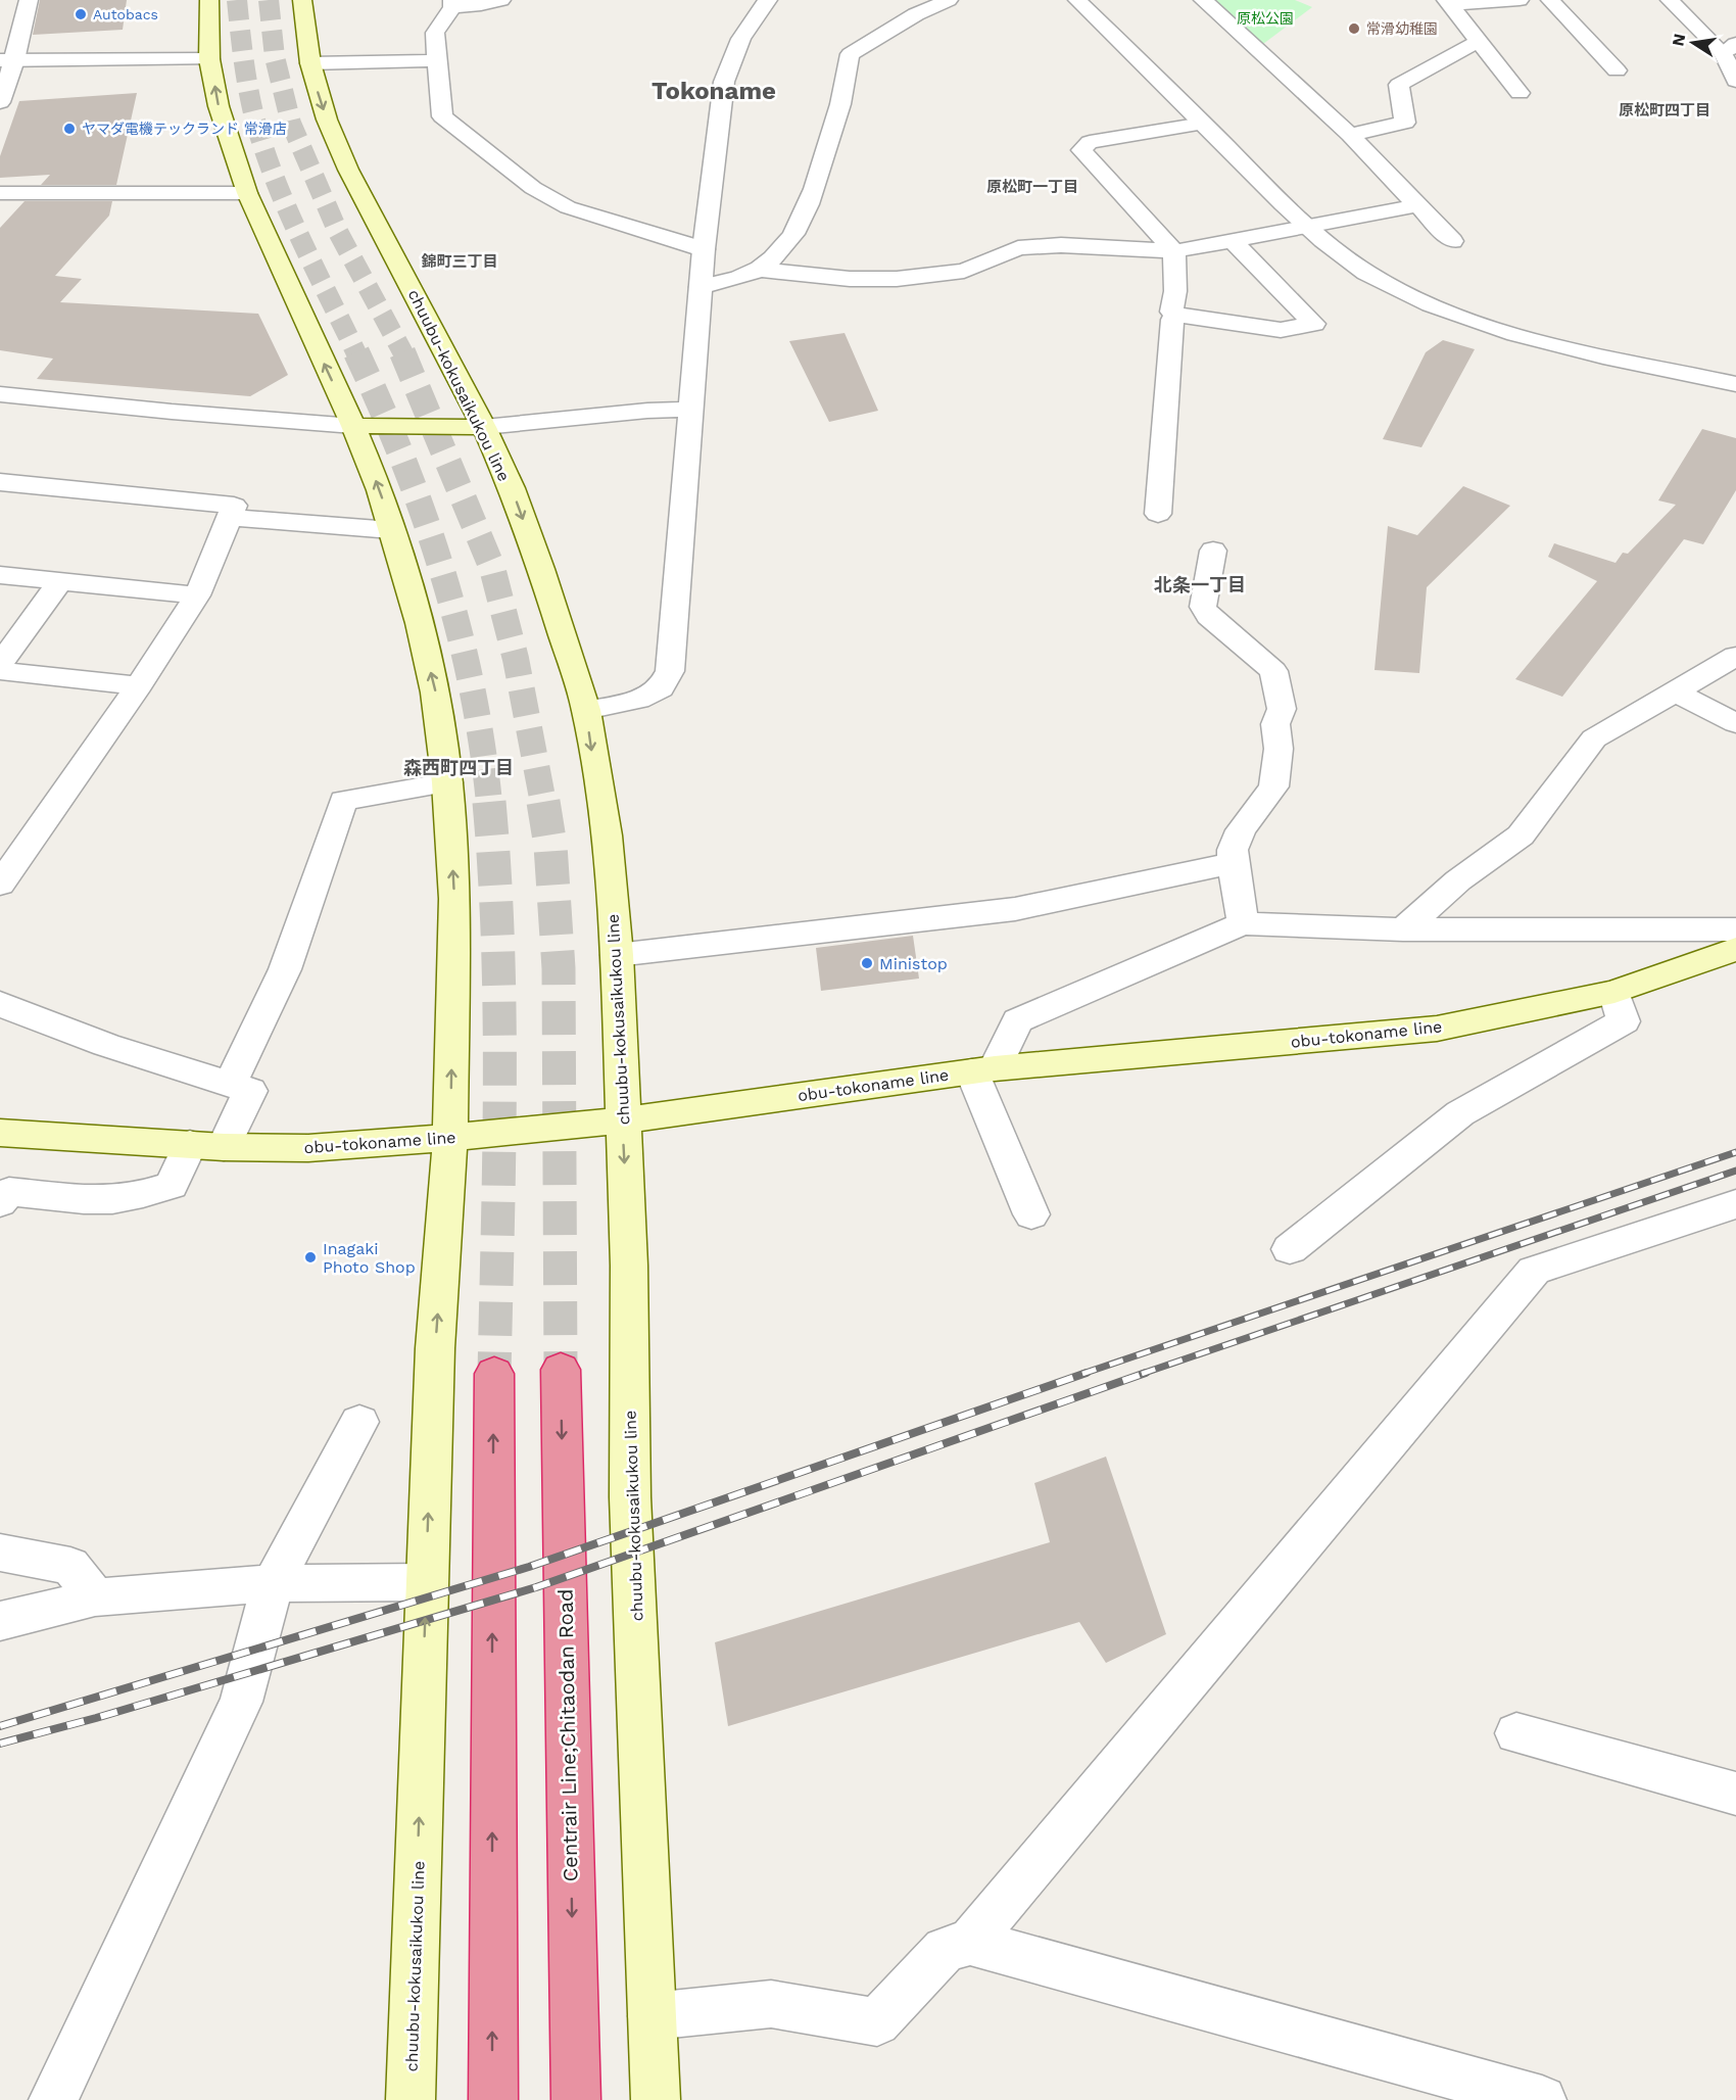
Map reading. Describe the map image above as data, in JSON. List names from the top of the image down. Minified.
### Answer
{"streets":{"highway":["Centrair Line;Chitaodan Road"],"main road":["chuubu-kokusaikukou line","obu-tokoname line"]},"crossings":[["chuubu-kokusaikukou line","obu-tokoname line"]],"districts":["Tokoname","原松町四丁目","原松町一丁目","錦町三丁目","北条一丁目","森西町四丁目"],"parks":["原松公園"],"places":["Autobacs","常滑幼稚園","ヤマダ電機テックランド 常滑店","Ministop","Inagaki Photo Shop"],"north":"left"}
